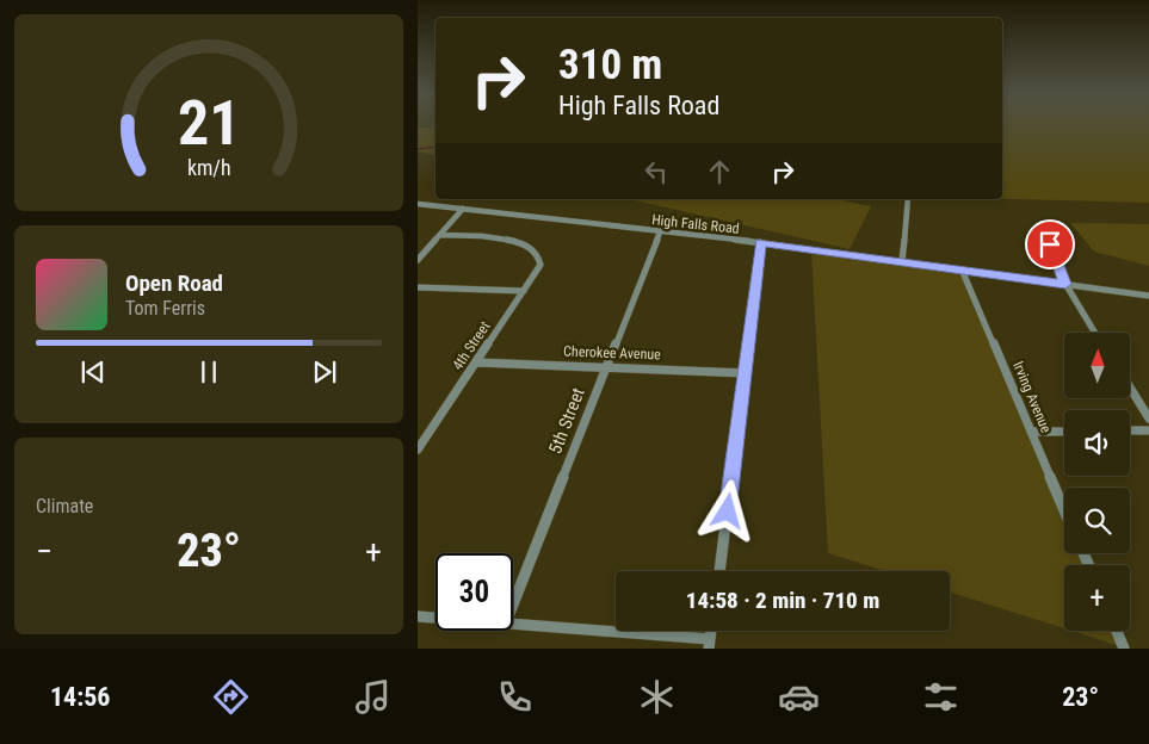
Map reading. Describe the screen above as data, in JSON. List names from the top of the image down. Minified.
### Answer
{"streets":{"street":["High Falls Road","4th Street","Cherokee Avenue","Irving Avenue","5th Street"]},"crossings":[["High Falls Road","Irving Avenue"],["High Falls Road","5th Street"],["4th Street","Cherokee Avenue"],["Cherokee Avenue","5th Street"]],"north":"top","page":{"turn":["310 m","High Falls Road"],"song":["Open Road","Tom Ferris"],"map_buttons":"+","tile":"Climate","heat":["−","23°","+"],"limit":"30","trip":"14:58 · 2 min · 710 m","tabs":["14:56","23°"],"gauge":["21","km/h"]}}
